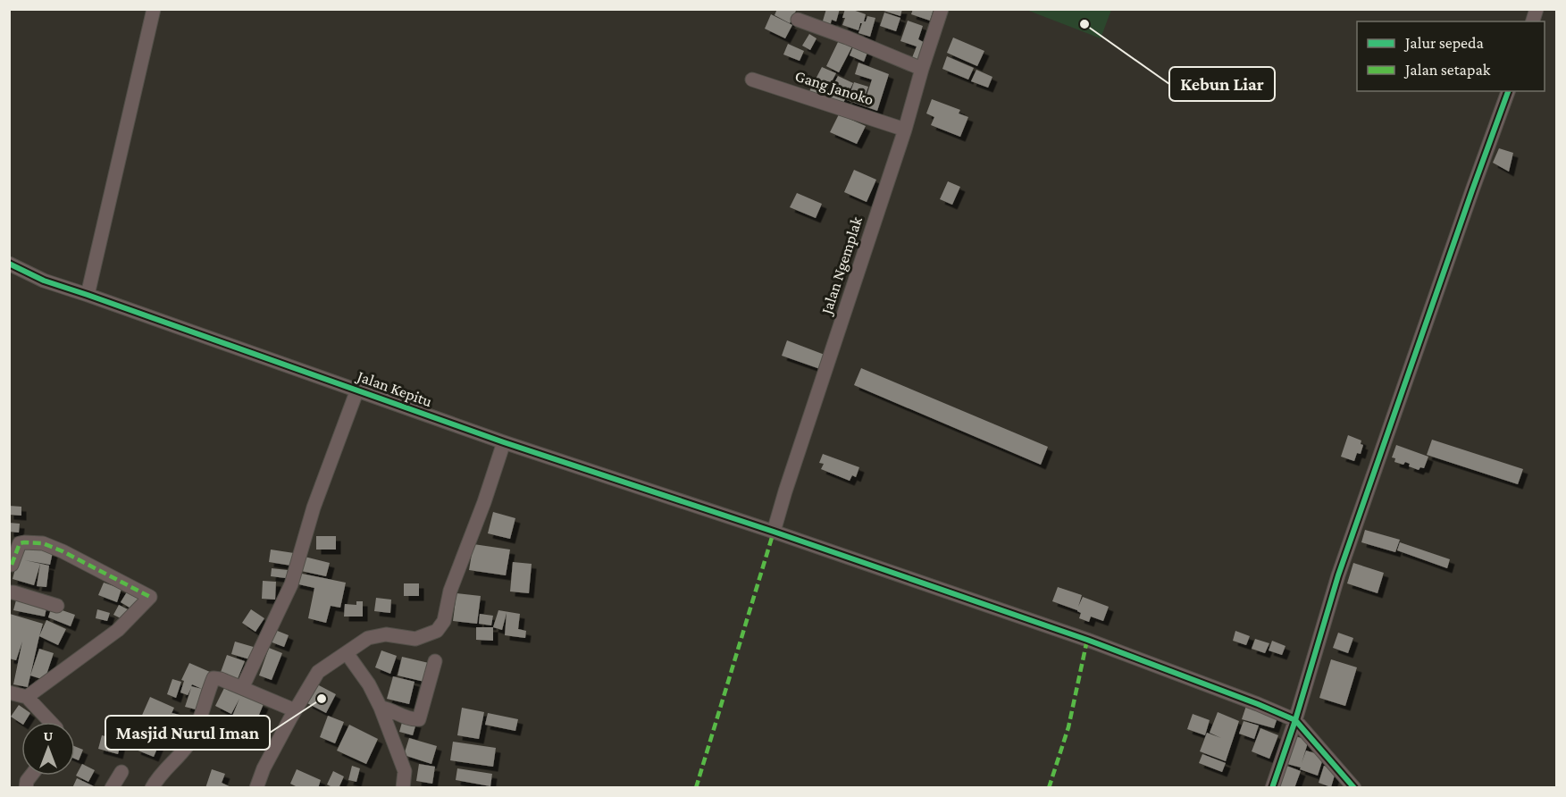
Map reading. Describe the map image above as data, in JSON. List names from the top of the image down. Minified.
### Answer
{"streets":{"street":["Gang Janoko","Jalan Ngemplak","Jalan Kepitu"]},"crossings":[["Gang Janoko","Jalan Ngemplak"],["Jalan Ngemplak","Jalan Kepitu"]],"places":["Kebun Liar","Masjid Nurul Iman"],"legend":["Jalur sepeda","Jalan setapak"],"north":"top"}
